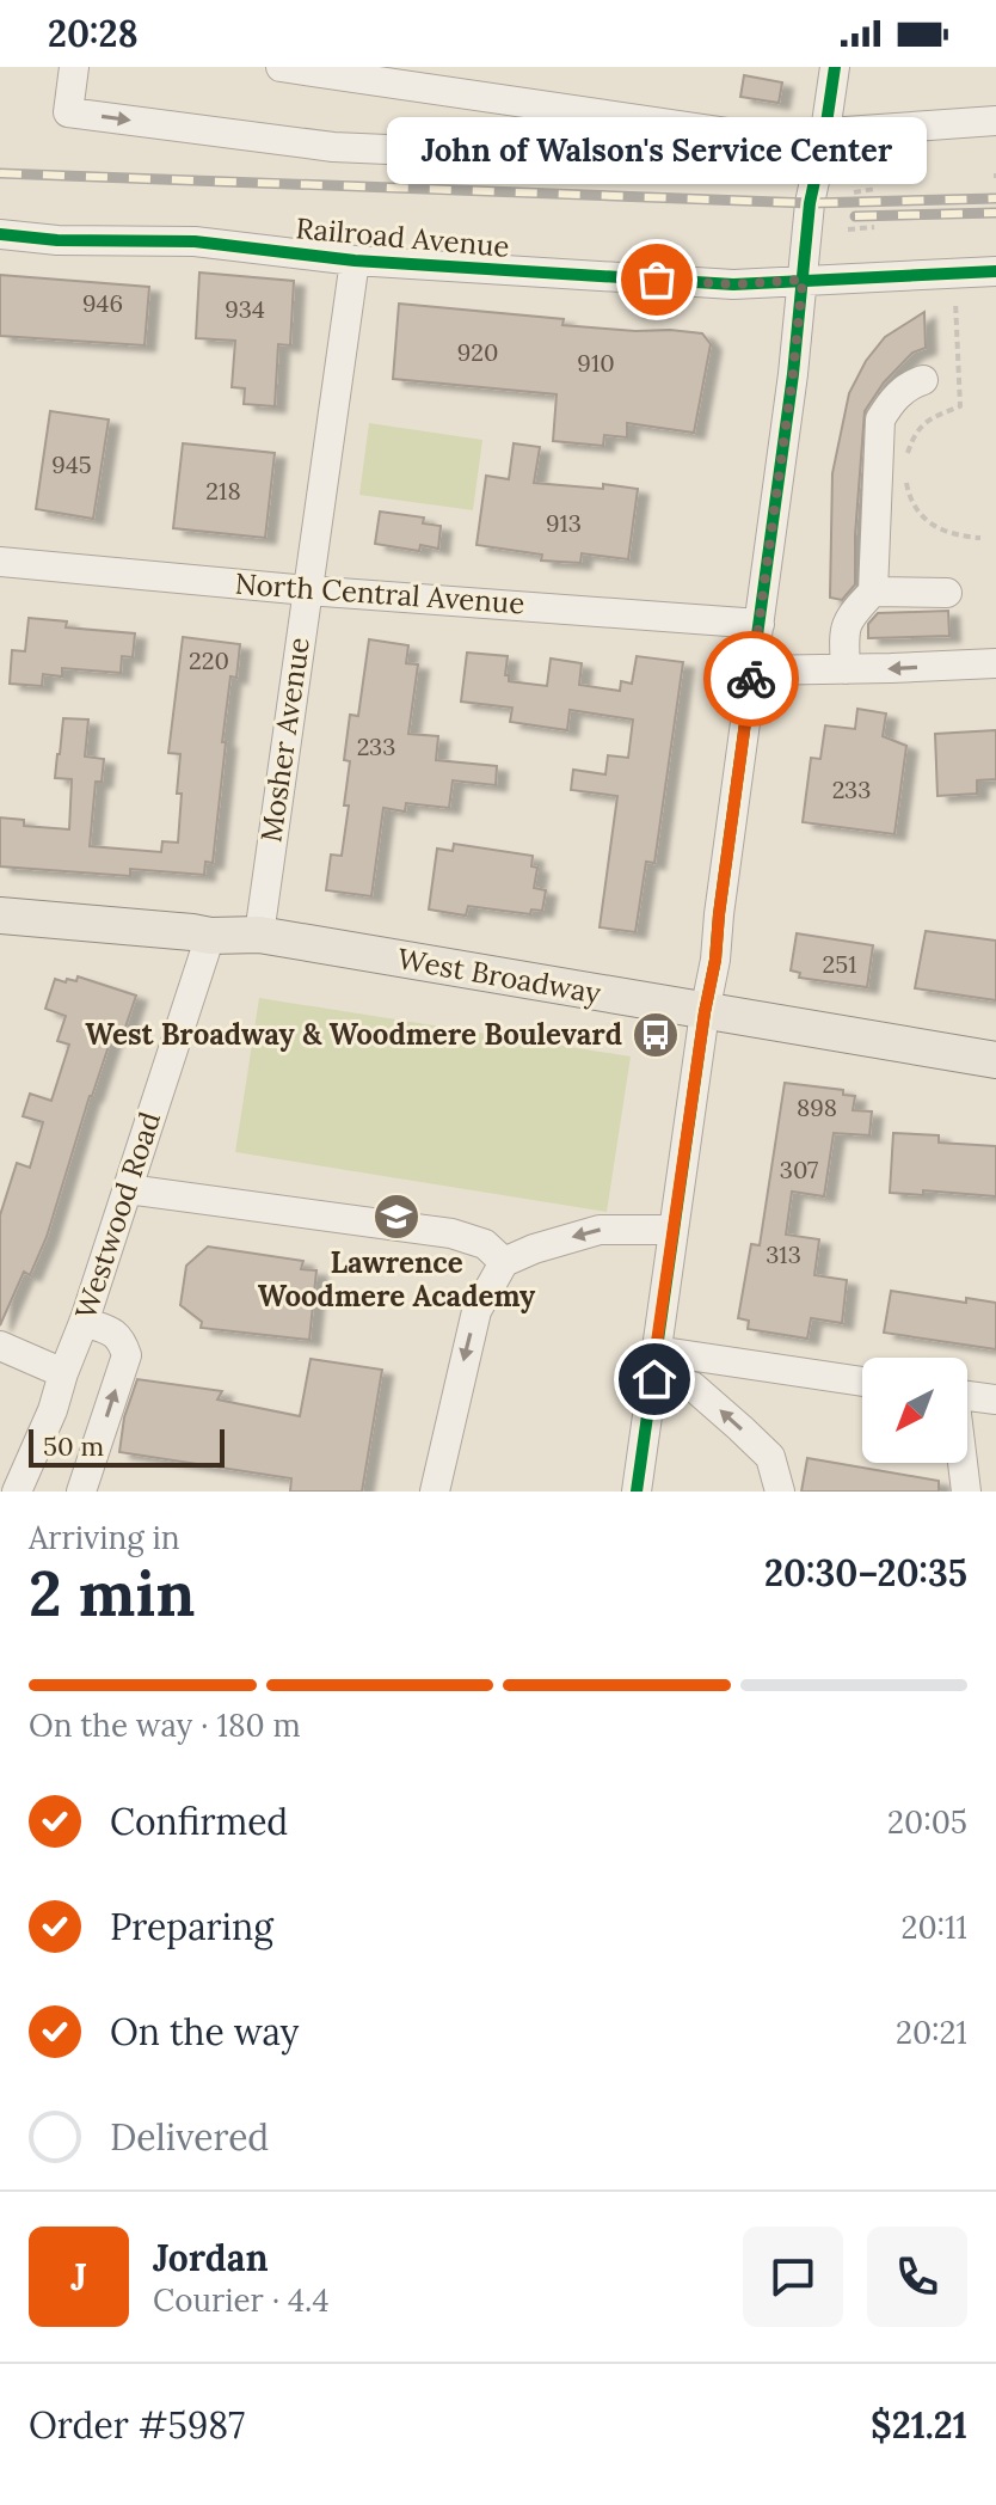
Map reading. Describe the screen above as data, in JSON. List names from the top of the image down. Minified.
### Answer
{"streets":{"main road":["West Broadway"],"street":["Railroad Avenue","North Central Avenue","Mosher Avenue","Westwood Road"]},"crossings":[["Railroad Avenue","Mosher Avenue"],["North Central Avenue","Mosher Avenue"],["Mosher Avenue","West Broadway"],["West Broadway","Westwood Road"]],"places":{"other":["John of Walson's Service Center"],"bus stop":["West Broadway & Woodmere Boulevard"],"school or university":["Lawrence Woodmere Academy"]},"house_numbers":["946","934","920","910","945","218","913","220","233","233","251","898","307","313"],"scale_bar":"50 m","north":"bottom left","page":{"status":"20:28","bubble":"John of Walson's Service Center","scale":"50 m","heading":["2 min","Arriving in","20:30–20:35"],"panel":["Jordan","Courier · 4.4","Order #5987","$21.21"],"bar":"On the way · 180 m","list":[["Confirmed","20:05"],["Preparing","20:11"],["On the way","20:21"],"Delivered"],"round":"J"}}
